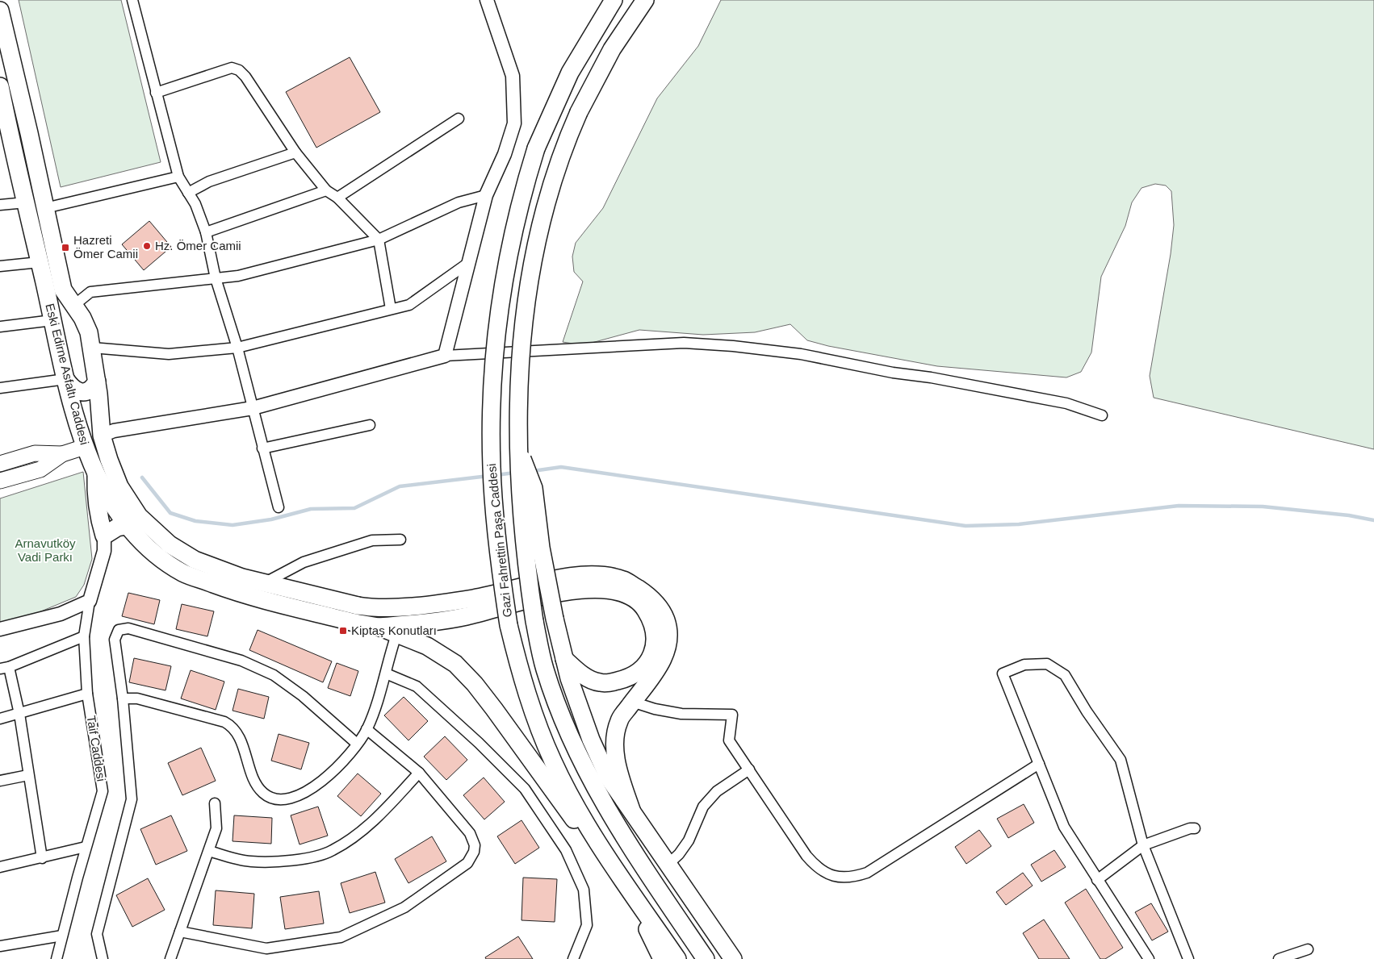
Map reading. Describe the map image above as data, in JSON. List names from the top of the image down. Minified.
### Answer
{"streets":{"main road":["Eski Edirne Asfaltı Caddesi","Gazi Fahrettin Paşa Caddesi"],"street":["Taif Caddesi"]},"parks":["Arnavutköy Vadi Parkı"],"places":{"other":["Hz. Ömer Camii"],"transit":["Hazreti Ömer Camii","Kiptaş Konutları"]}}
